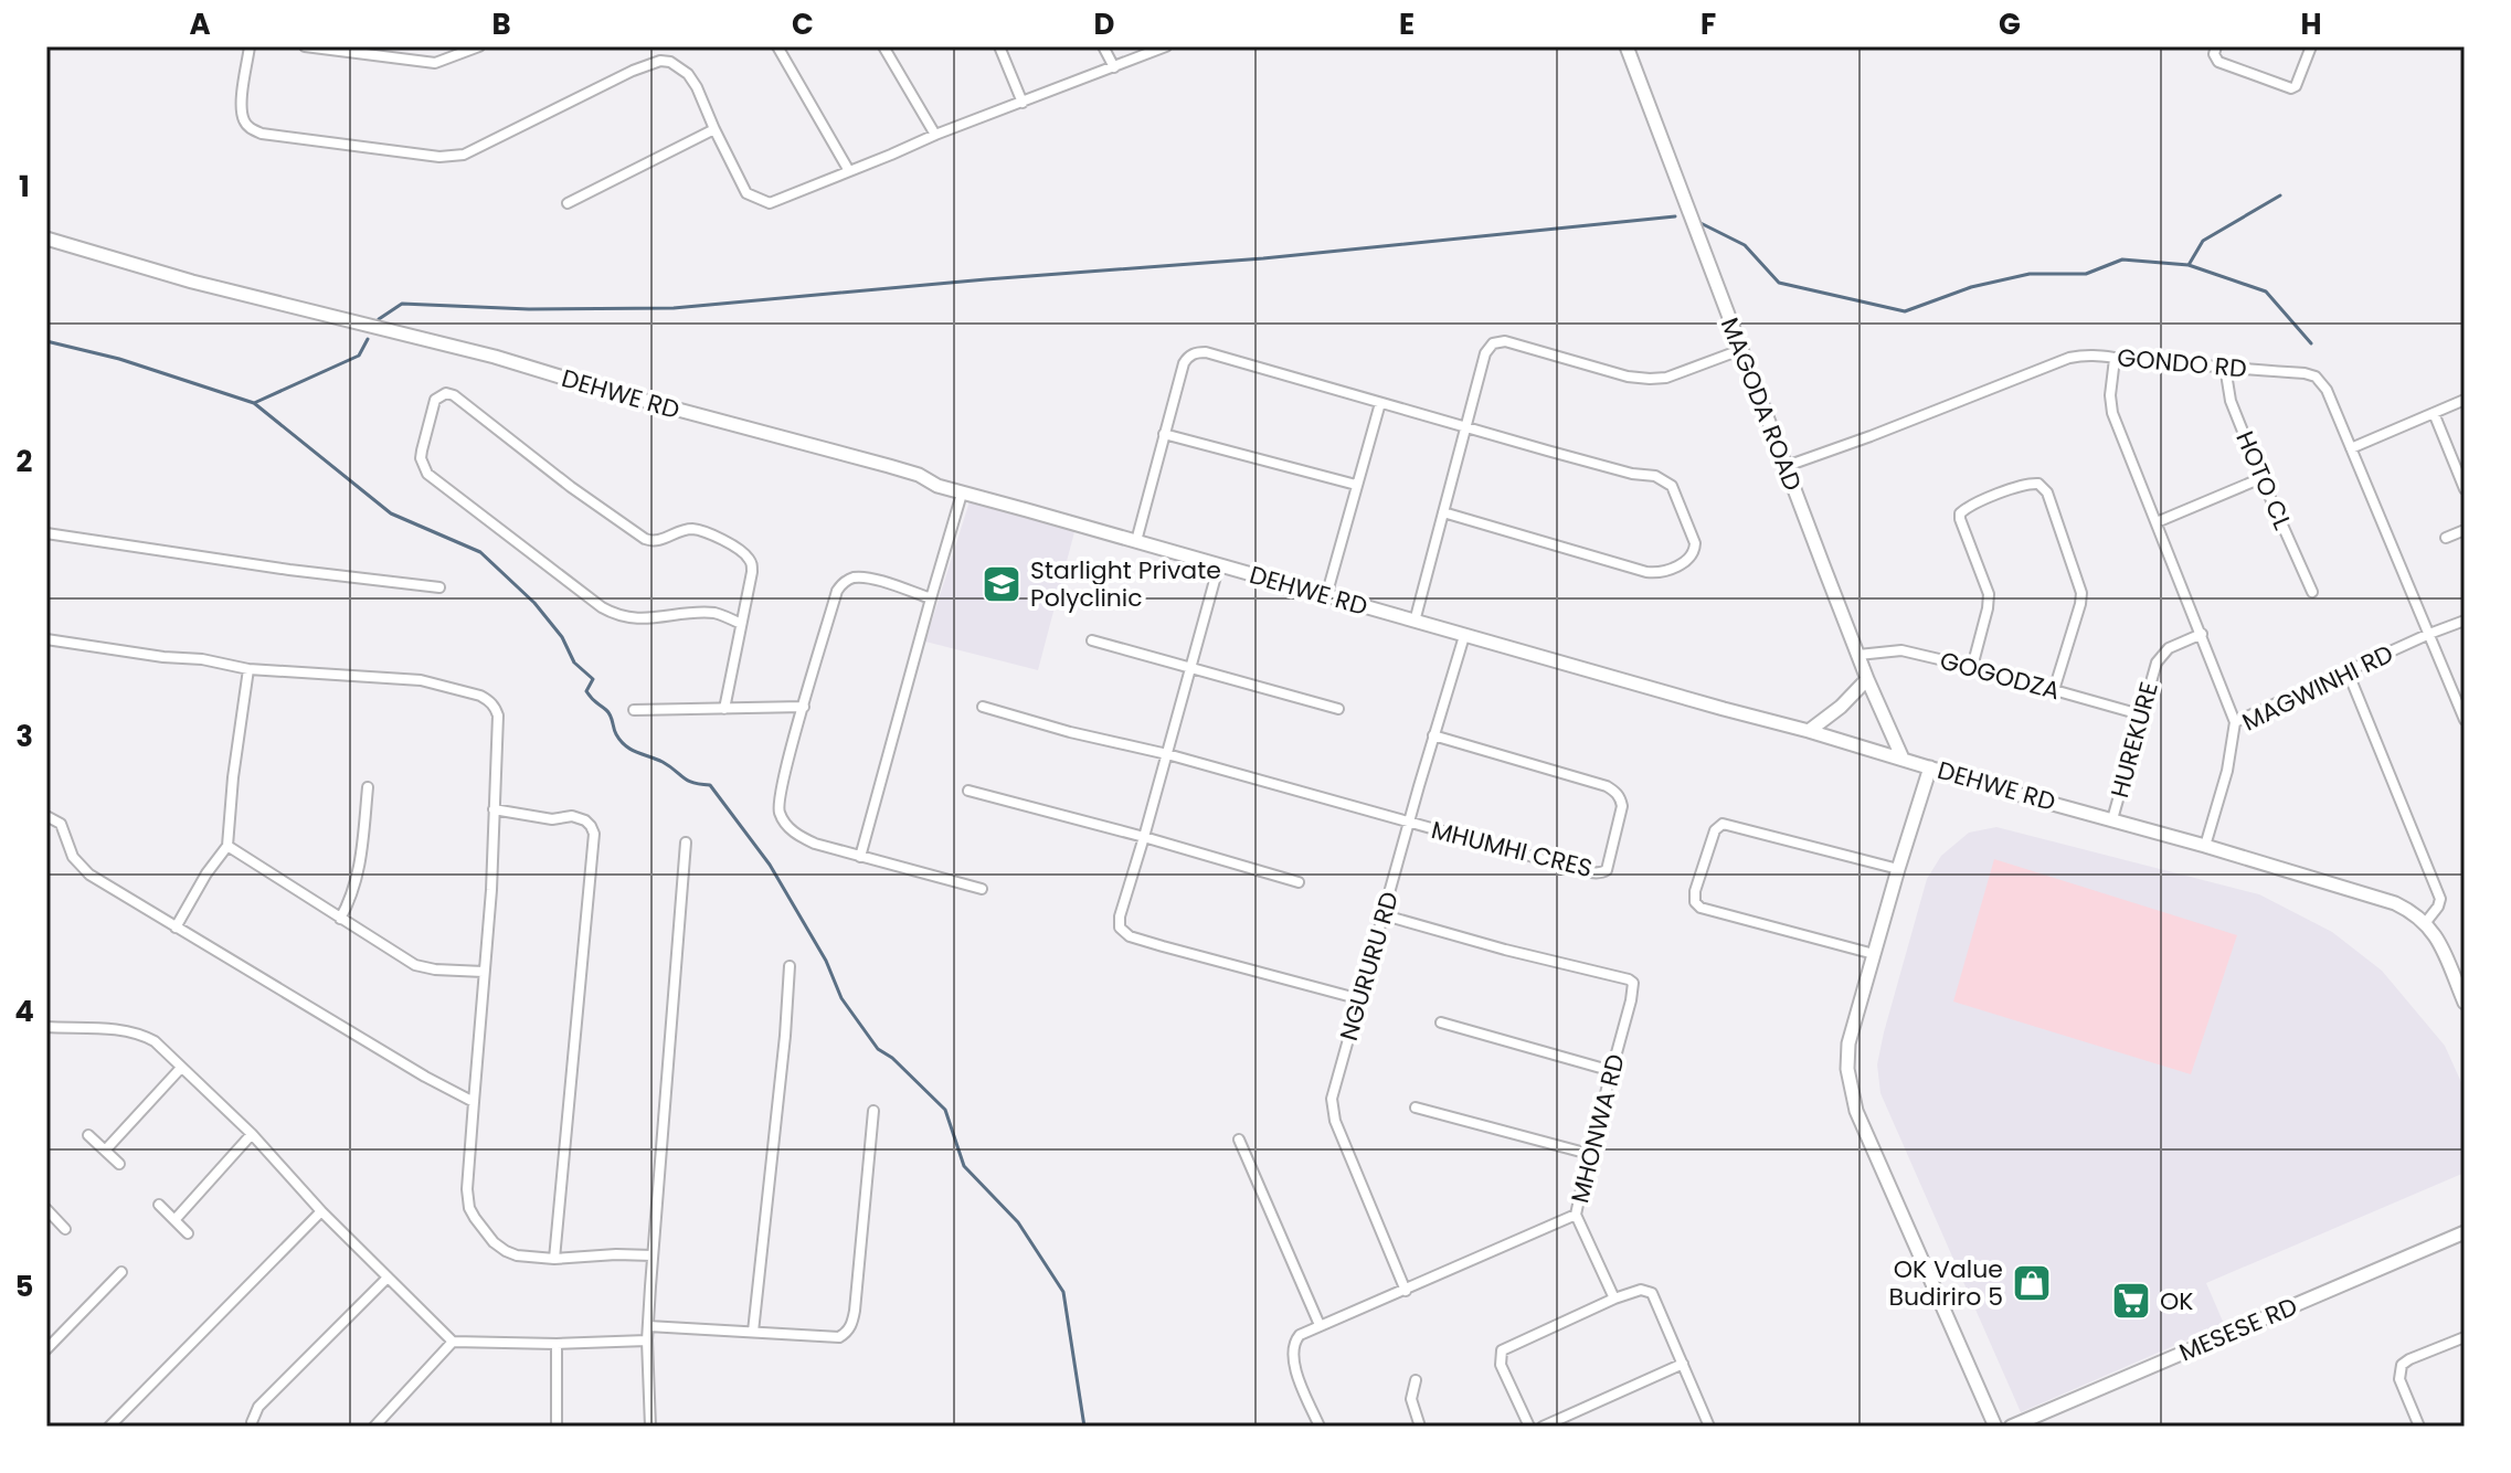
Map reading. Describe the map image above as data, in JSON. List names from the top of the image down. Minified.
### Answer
{"streets":{"street":["GONDO RD","DEHWE RD","MAGODA ROAD","HOTO CL","GOGODZA","MAGWINHI RD","HUREKURE","MHUMHI CRES","NGURURU RD","MHONWA RD","MESESE RD"]},"crossings":[["GONDO RD","MAGODA ROAD"],["GONDO RD","HOTO CL"],["GONDO RD","MAGWINHI RD"],["DEHWE RD","MAGODA ROAD"],["DEHWE RD","MAGWINHI RD"],["DEHWE RD","HUREKURE"],["DEHWE RD","NGURURU RD"],["MAGODA ROAD","GOGODZA"],["GOGODZA","HUREKURE"],["MHUMHI CRES","NGURURU RD"],["NGURURU RD","MHONWA RD"]],"places":{"school or university":["Starlight Private Polyclinic"],"shop":["OK Value Budiriro 5"],"supermarket":["OK"]},"grid":{"columns":["A","B","C","D","E","F","G","H"],"rows":["1","2","3","4","5"]}}
